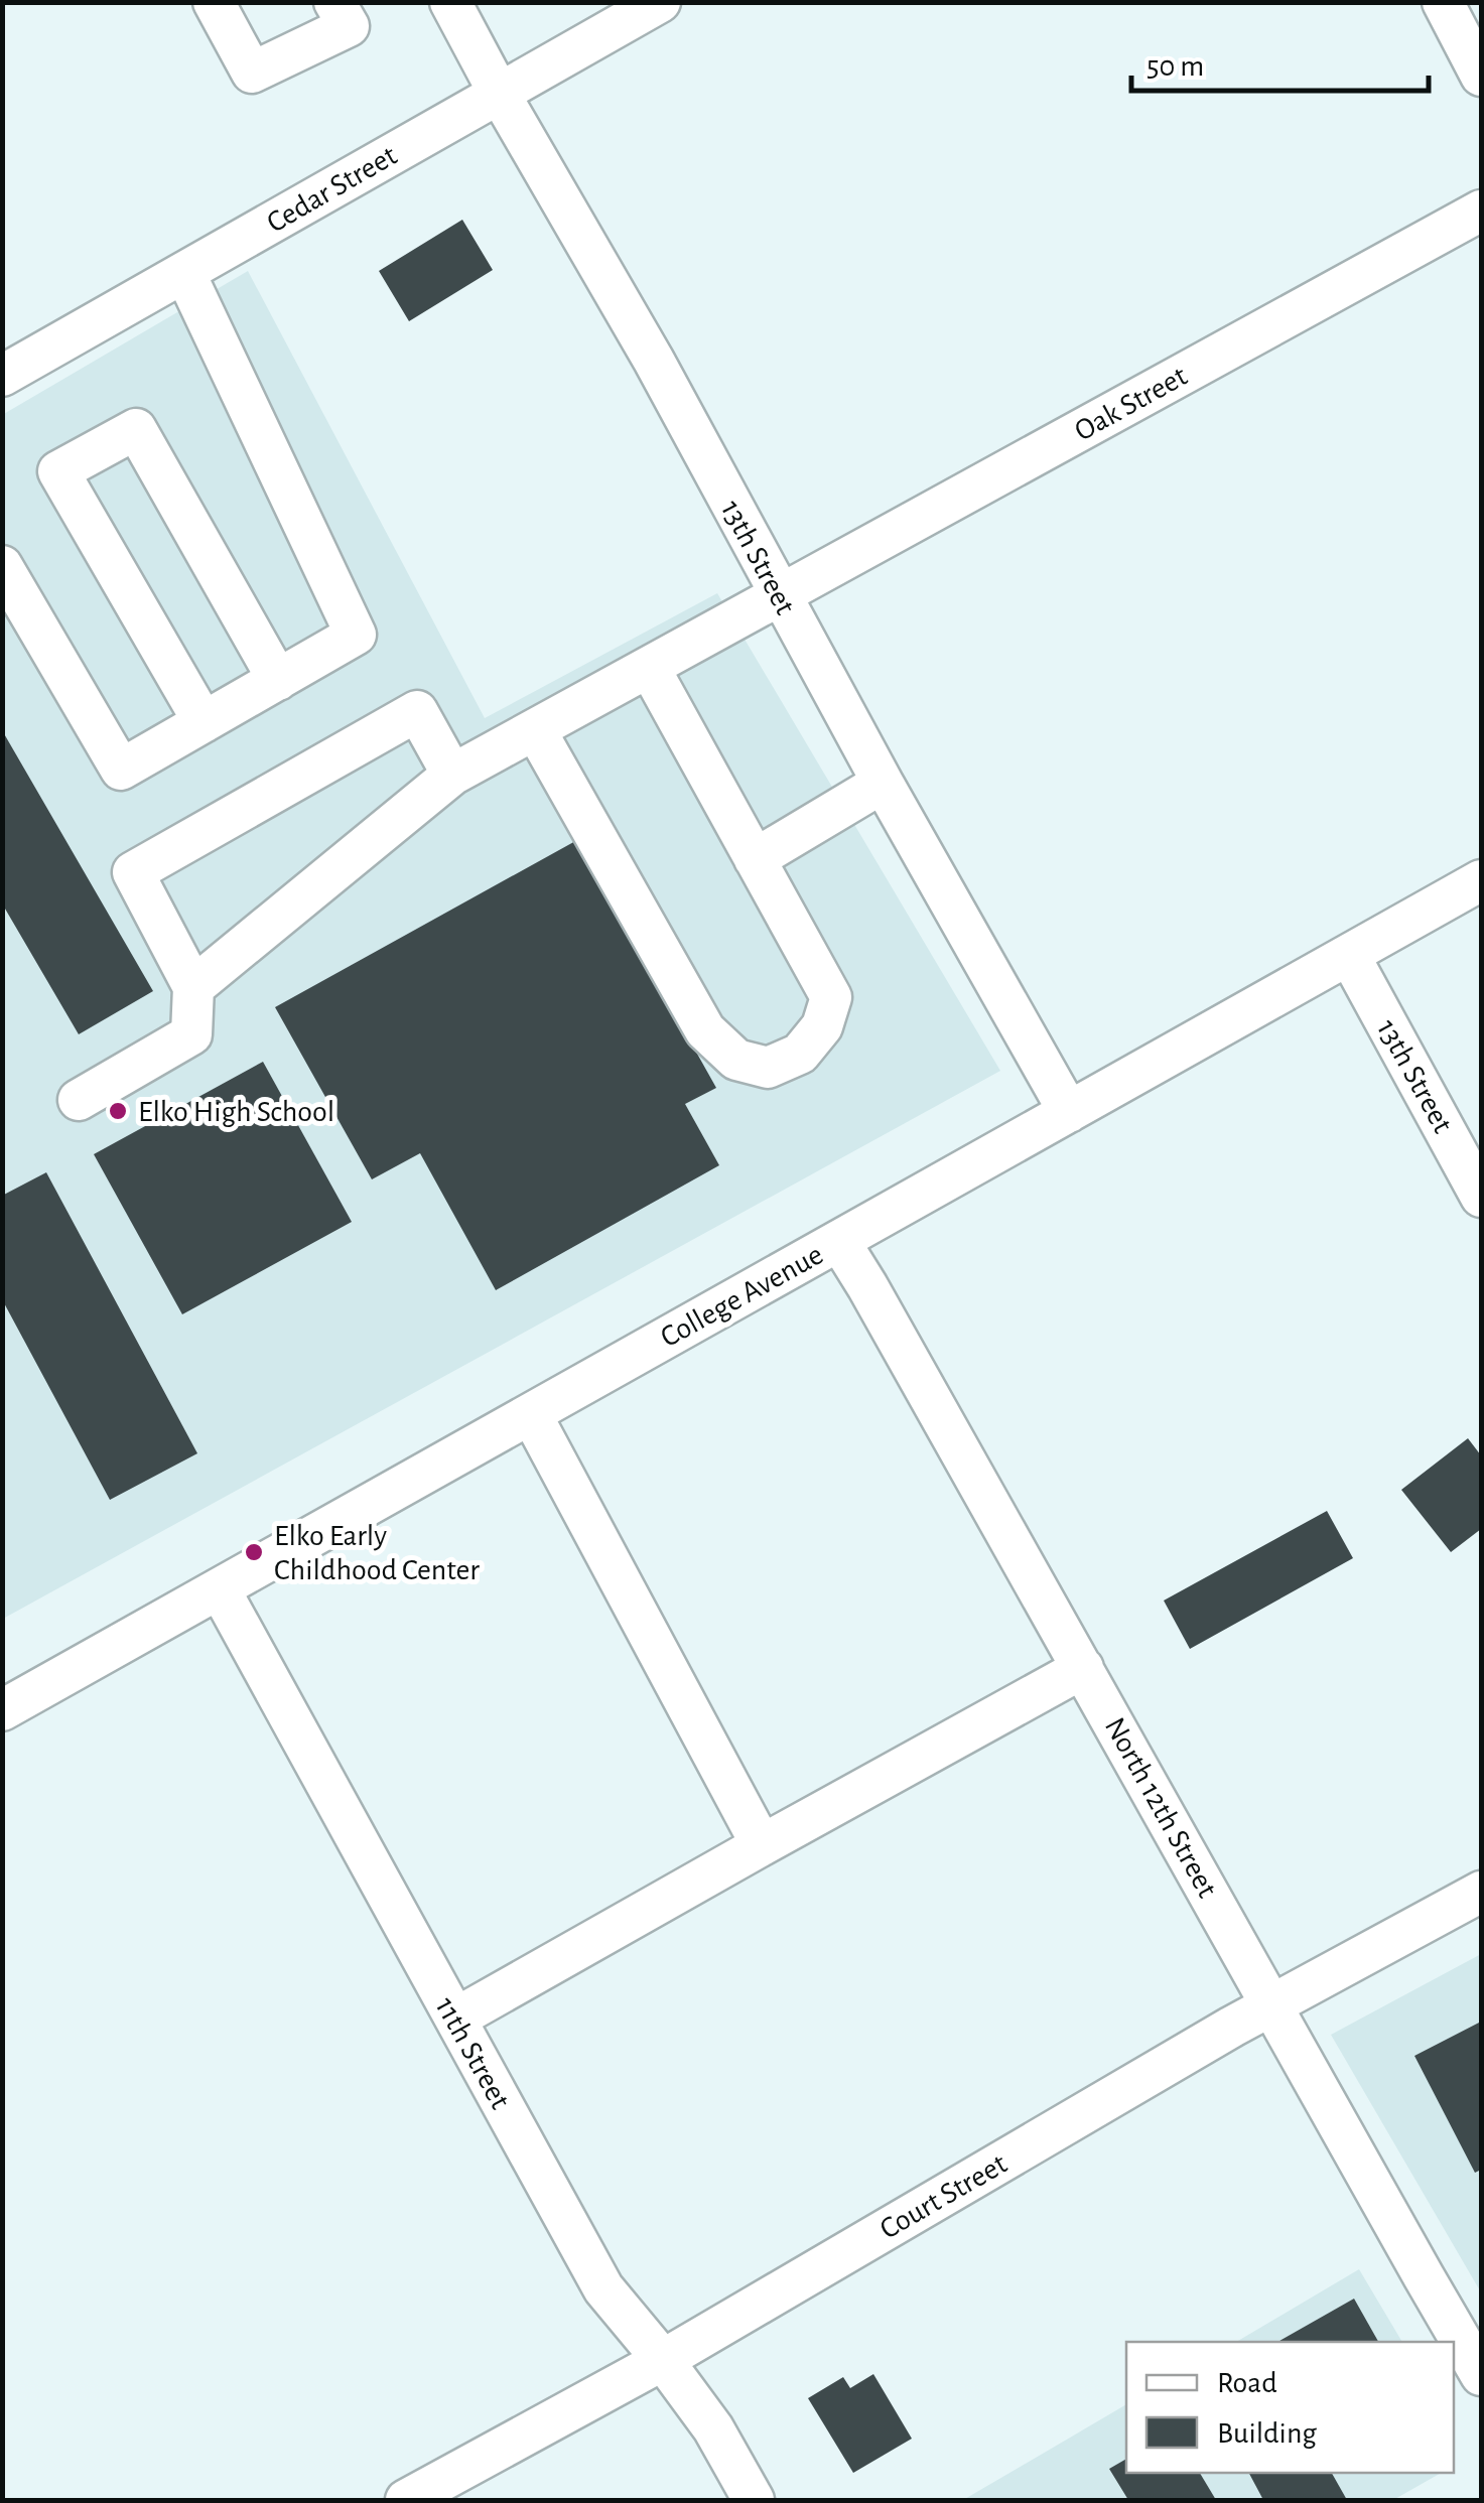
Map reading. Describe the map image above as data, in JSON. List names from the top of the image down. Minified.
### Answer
{"streets":{"street":["Cedar Street","Oak Street","13th Street","College Avenue","North 12th Street","11th Street","Court Street"]},"crossings":[["Cedar Street","13th Street"],["Oak Street","13th Street"],["13th Street","College Avenue"],["College Avenue","North 12th Street"],["College Avenue","11th Street"],["North 12th Street","Court Street"],["11th Street","Court Street"]],"places":["Elko High School","Elko Early Childhood Center"],"legend":["Road","Building"],"scale_bar":"50 m"}
